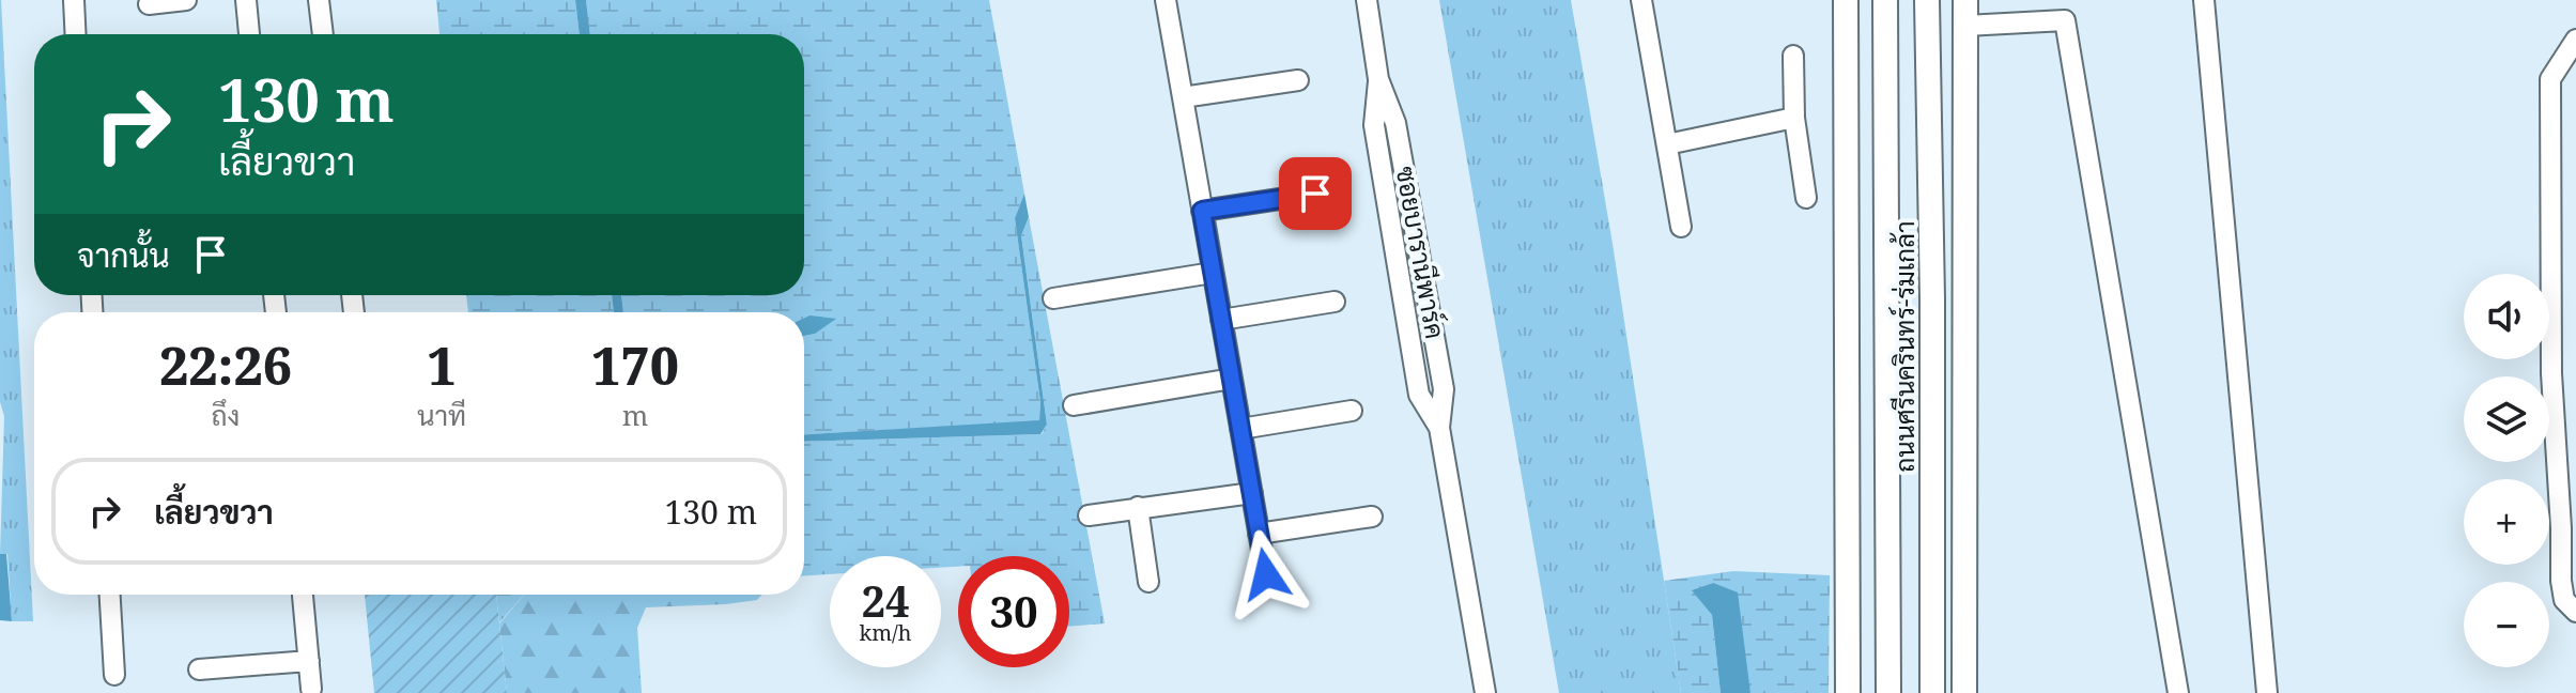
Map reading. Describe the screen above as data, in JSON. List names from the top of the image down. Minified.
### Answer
{"streets":{"main road":["ถนนศรีนครินทร์-ร่มเกล้า"],"street":["ซอยบารานีพาร์ค"]},"page":{"turn":["130 m","เลี้ยวขวา"],"then":"จากนั้น","map_buttons":["+","−"],"eta":["22:26","ถึง","1","นาที","170","m"],"list":[{"name":"เลี้ยวขวา","value":"130 m"}],"speed":"24 km/h","limit":"30"}}
